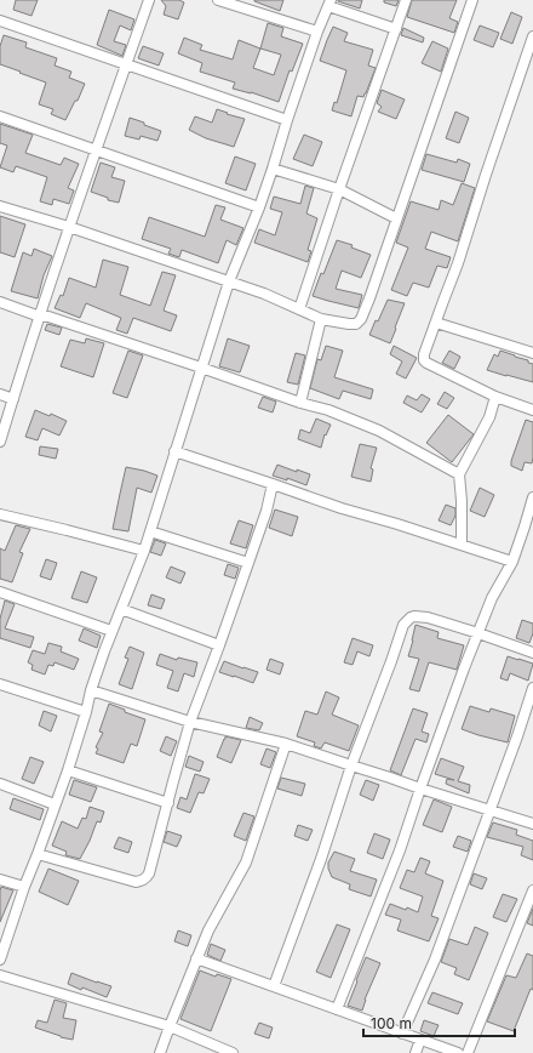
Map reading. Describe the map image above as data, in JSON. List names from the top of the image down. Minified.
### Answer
{"scale_bar":"100 m"}
